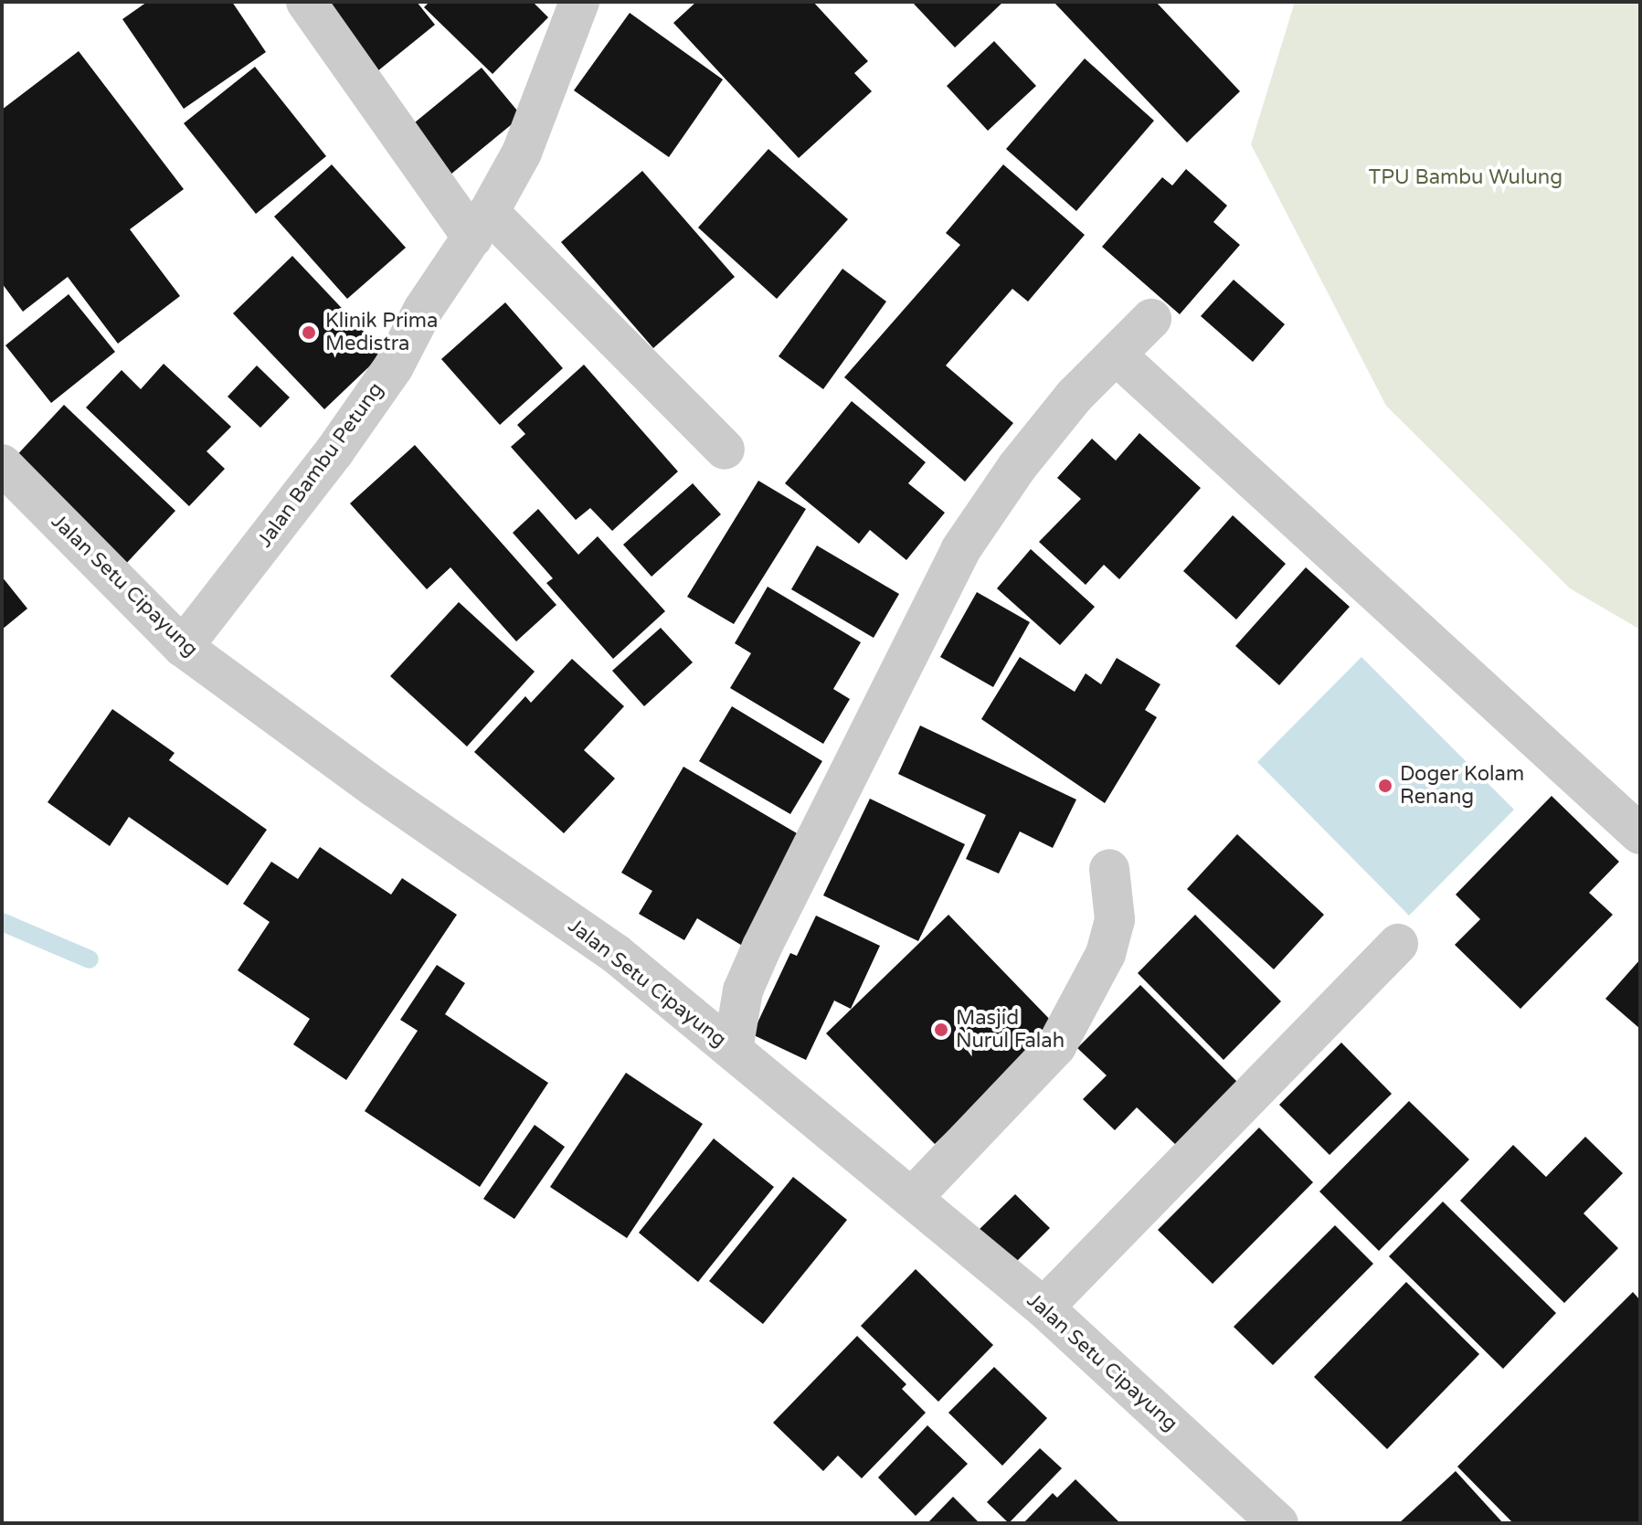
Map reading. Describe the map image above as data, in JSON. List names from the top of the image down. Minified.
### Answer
{"streets":{"street":["Jalan Bambu Petung","Jalan Setu Cipayung"]},"crossings":[["Jalan Bambu Petung","Jalan Setu Cipayung"]],"parks":["TPU Bambu Wulung"],"places":["Klinik Prima Medistra","Doger Kolam Renang","Masjid Nurul Falah"]}
